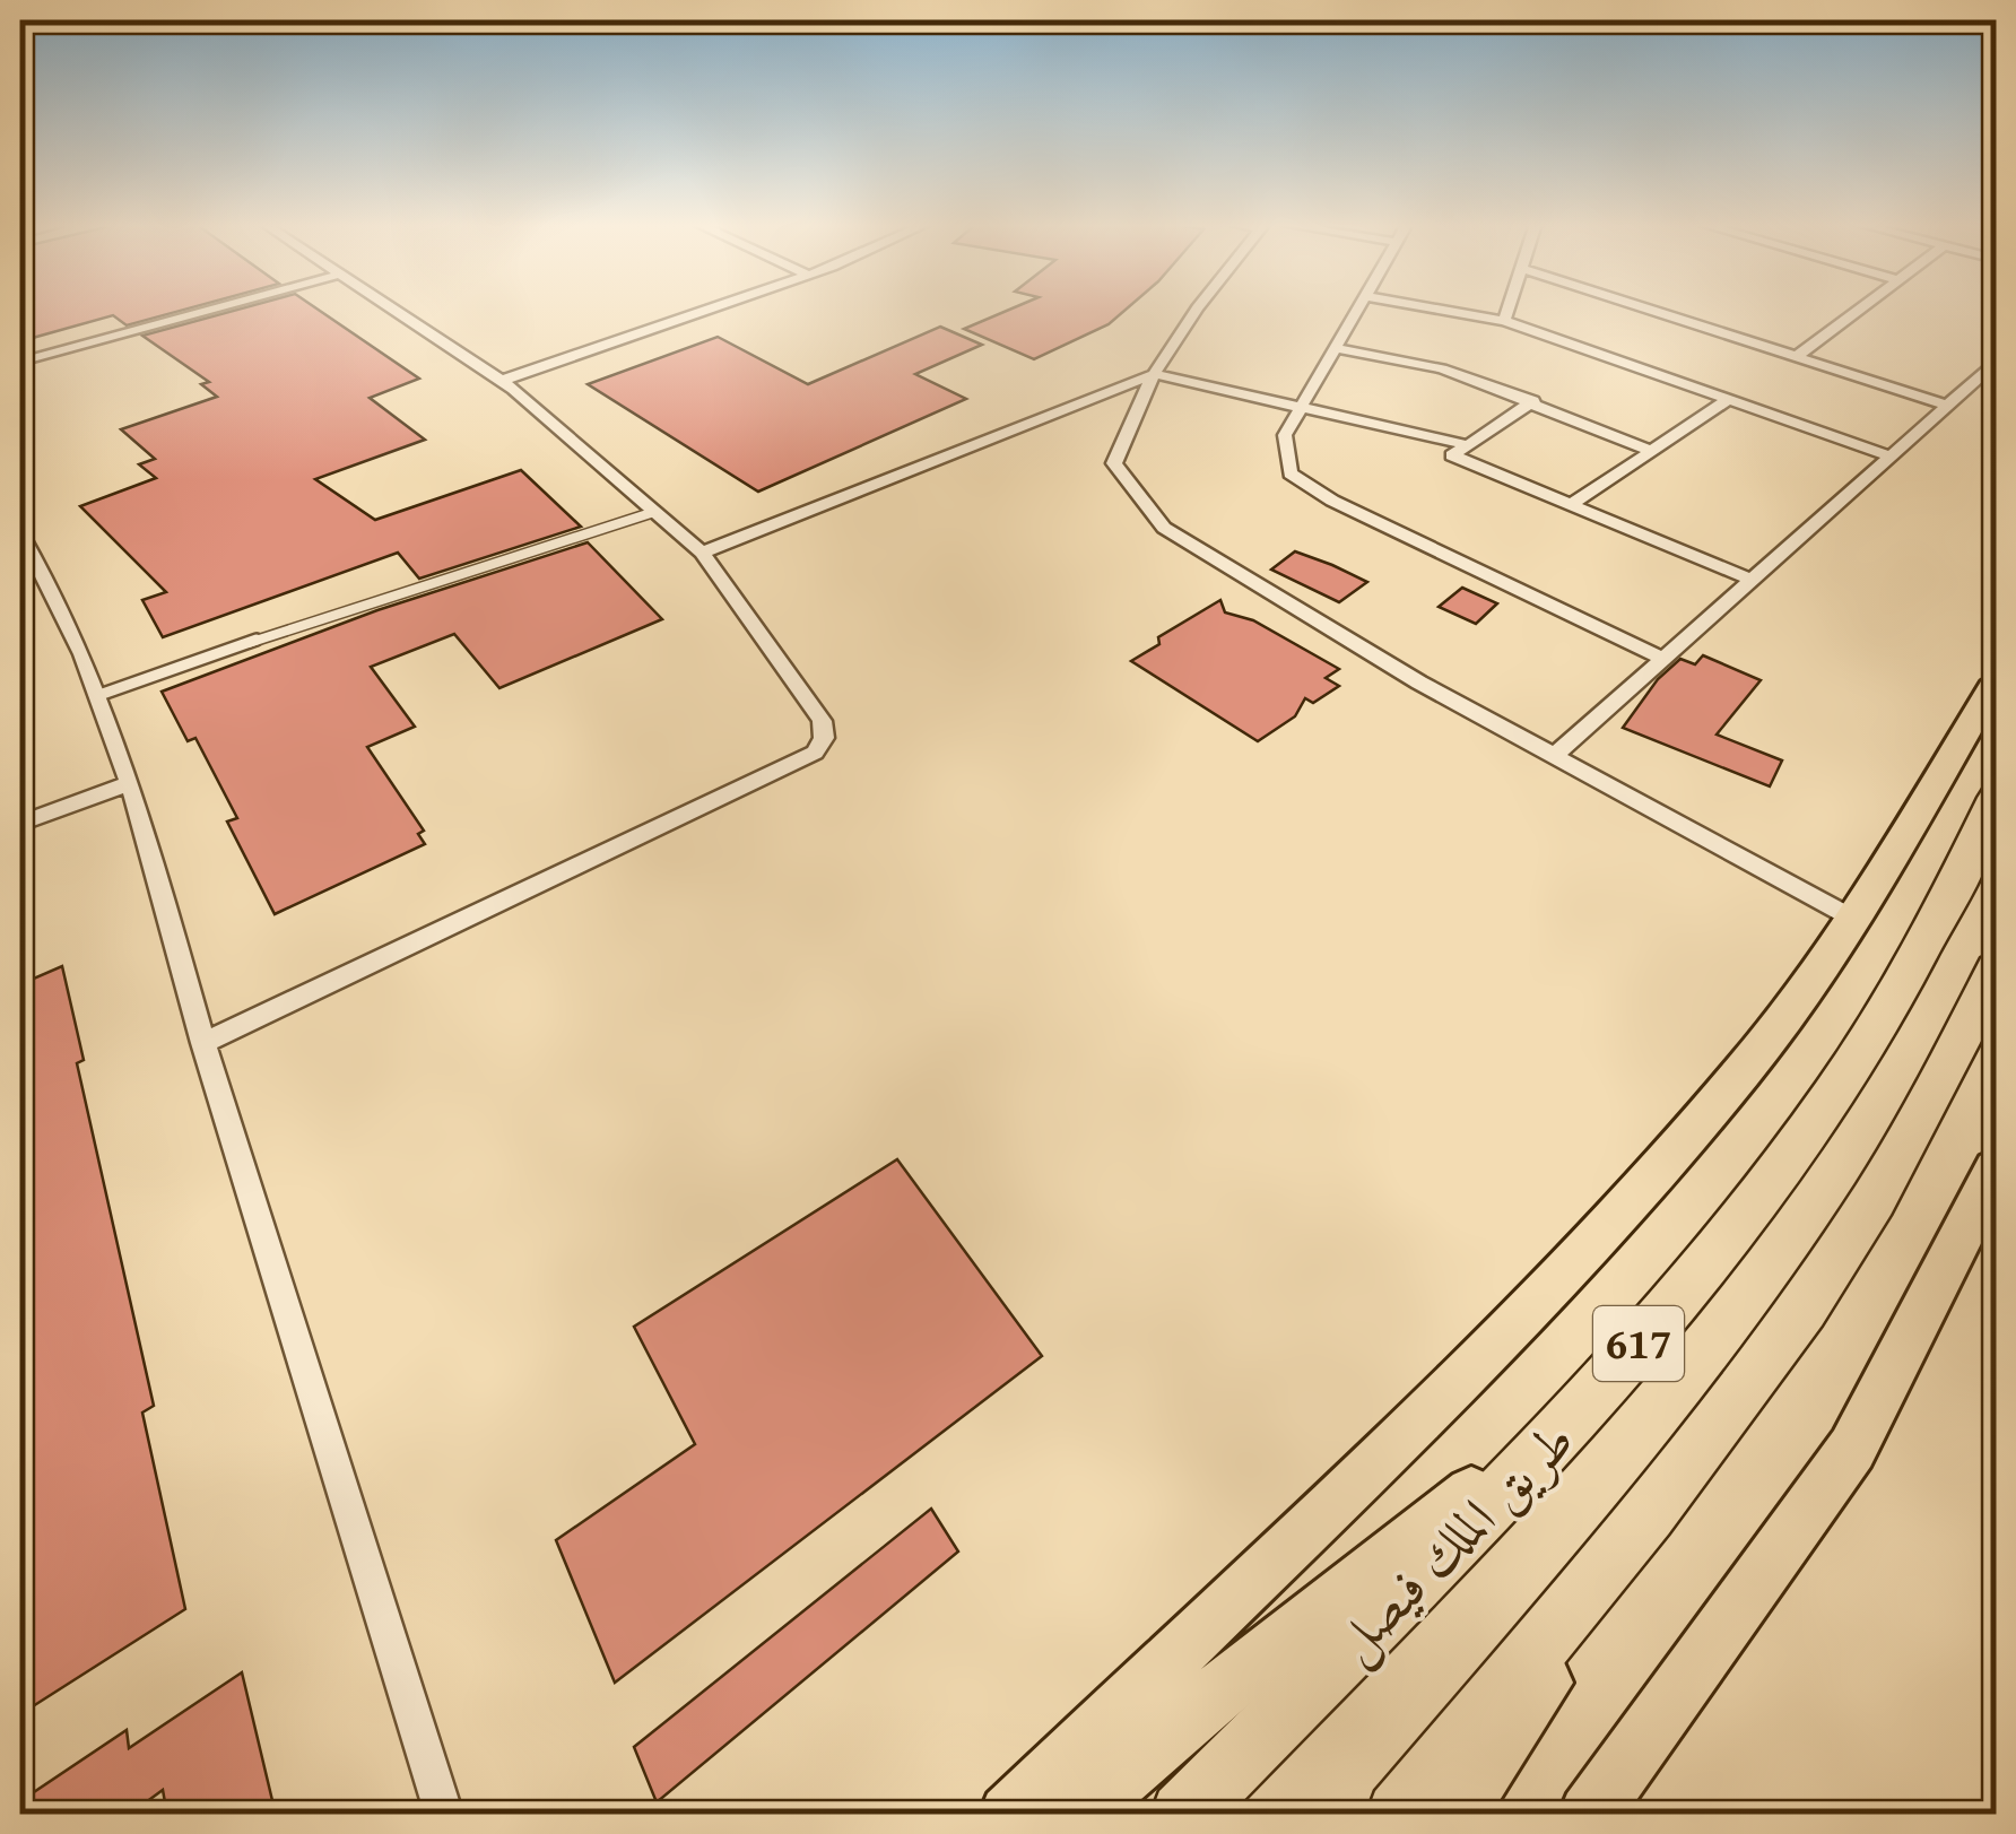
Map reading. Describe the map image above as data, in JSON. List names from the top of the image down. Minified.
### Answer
{"streets":{"highway":["617","طريق الملك فيصل"]}}
